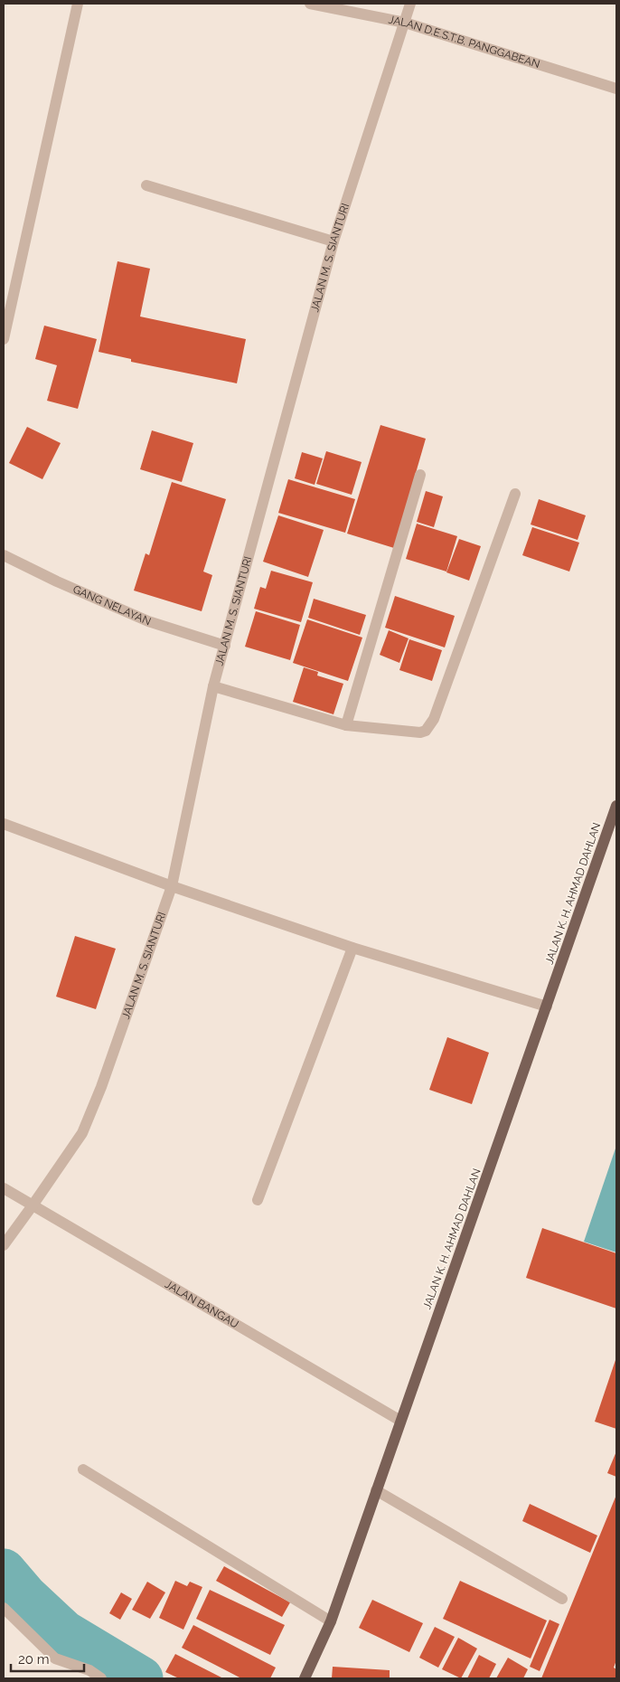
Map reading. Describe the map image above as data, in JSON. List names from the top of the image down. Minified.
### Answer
{"streets":{"main road":["JALAN K. H. AHMAD DAHLAN"],"street":["JALAN D.E.S.T.B. PANGGABEAN","JALAN M. S. SIANTURI","GANG NELAYAN","JALAN BANGAU"]},"crossings":[["JALAN D.E.S.T.B. PANGGABEAN","JALAN M. S. SIANTURI"],["JALAN M. S. SIANTURI","GANG NELAYAN"],["JALAN M. S. SIANTURI","JALAN BANGAU"],["JALAN K. H. AHMAD DAHLAN","JALAN BANGAU"]],"scale_bar":"20 m"}
